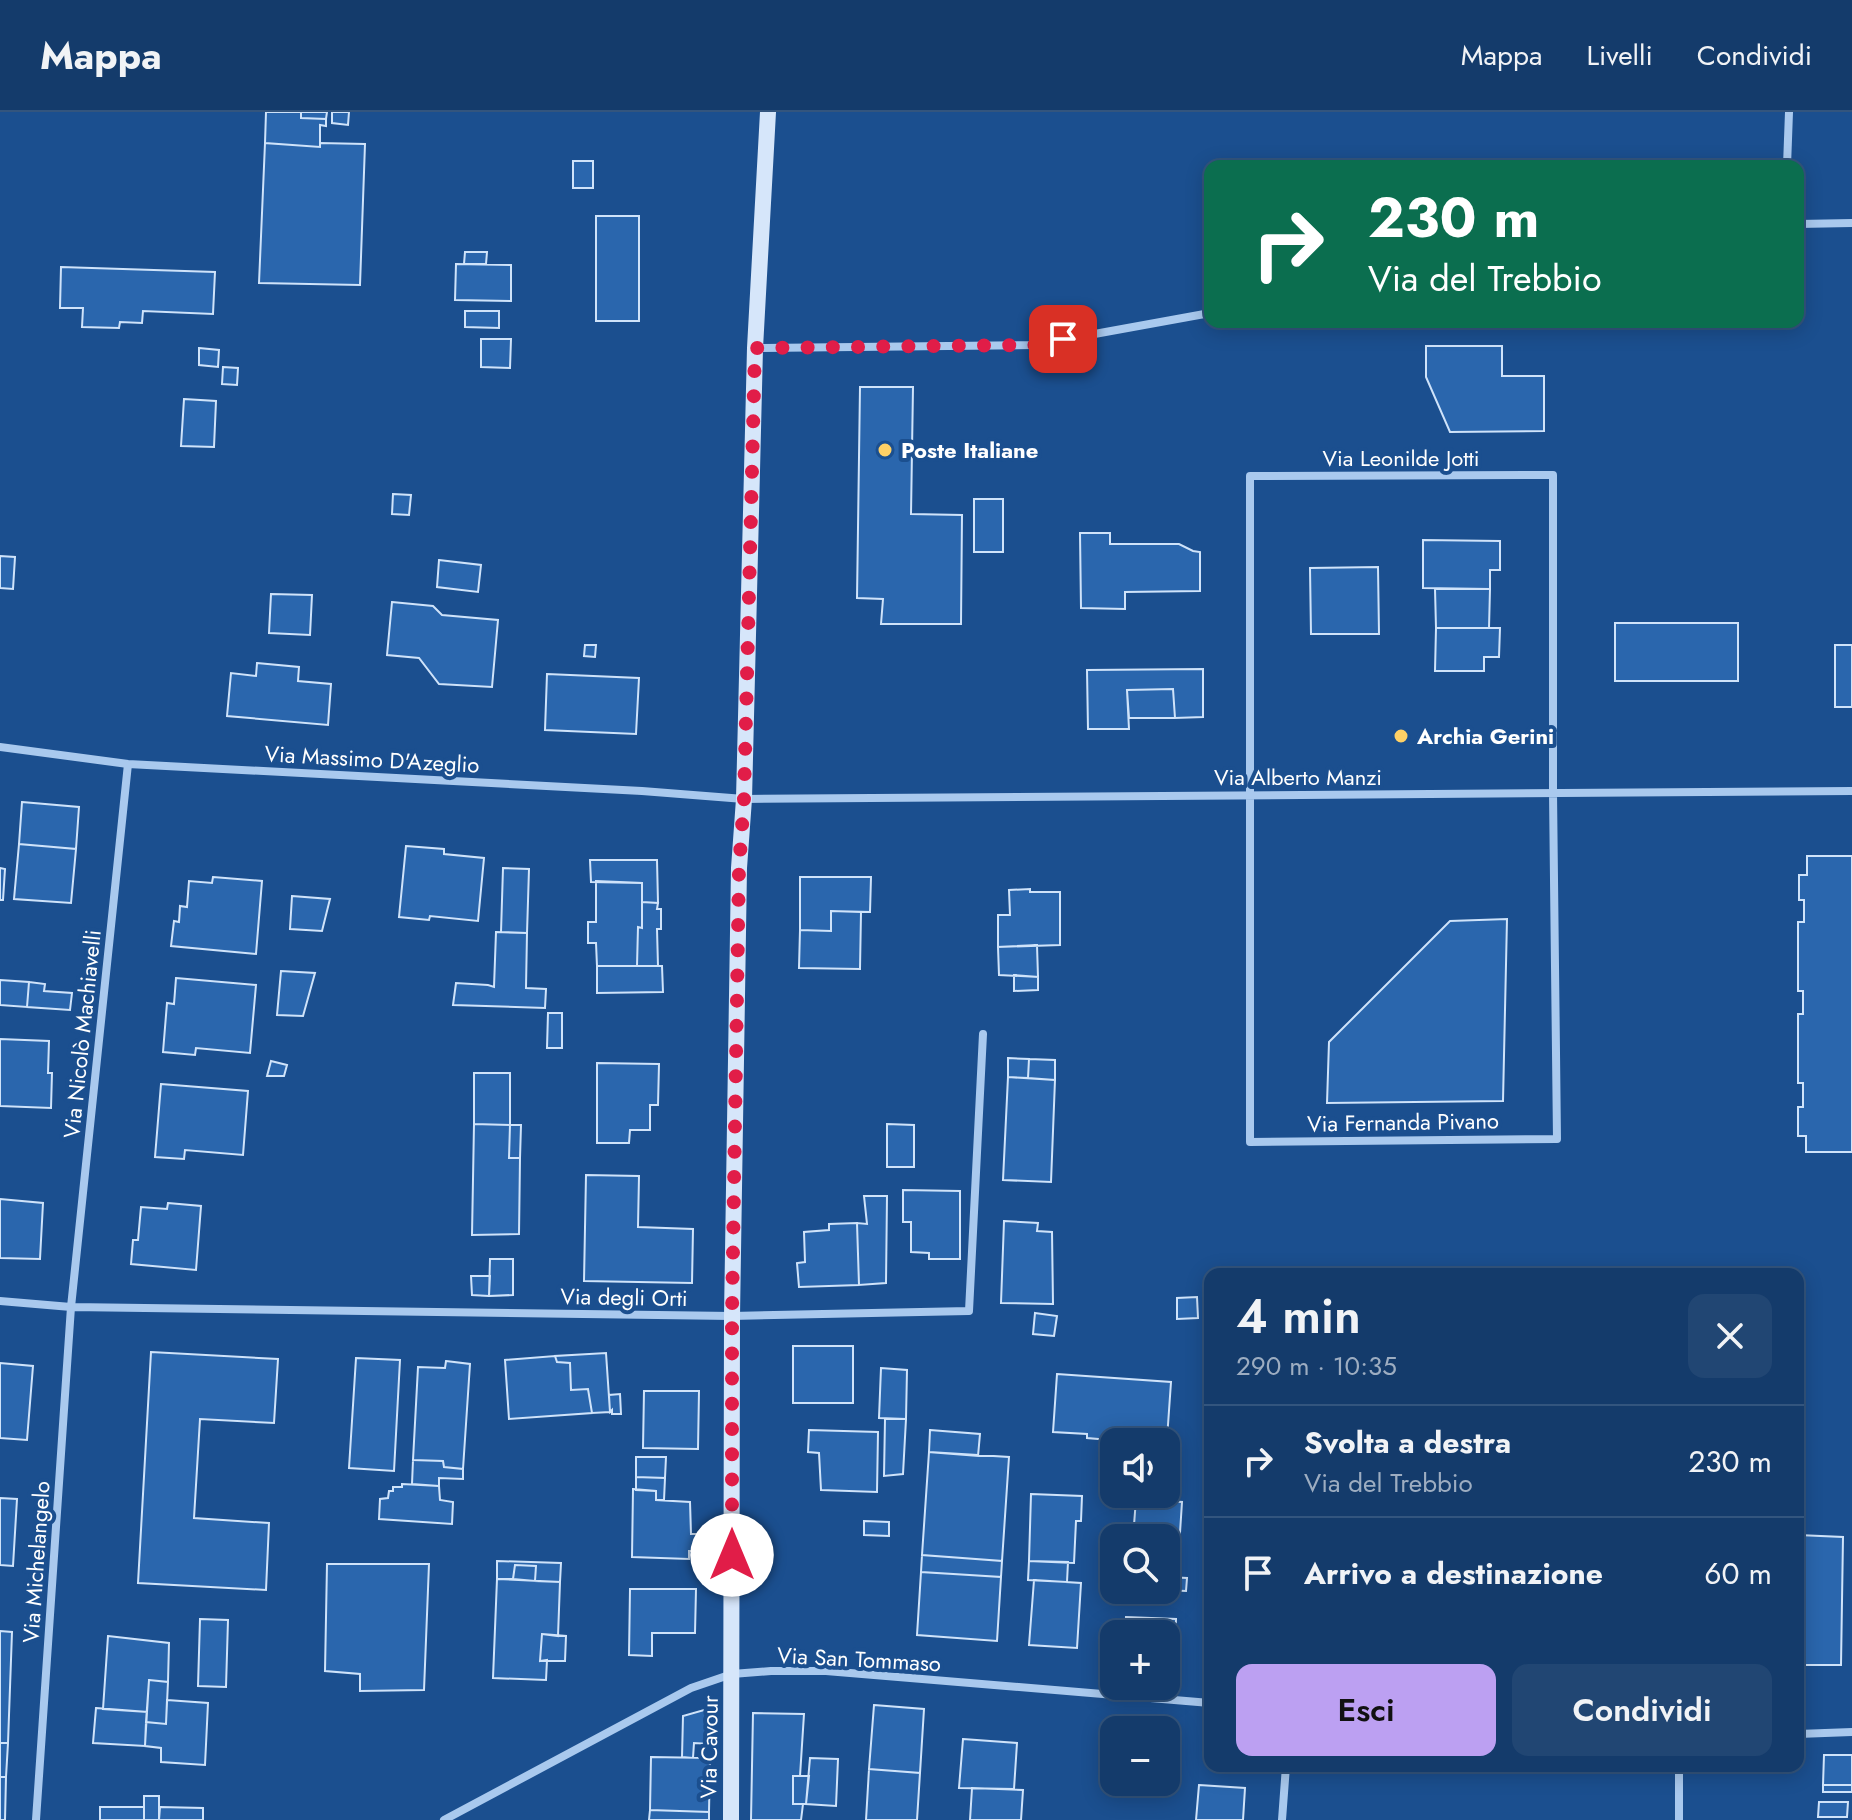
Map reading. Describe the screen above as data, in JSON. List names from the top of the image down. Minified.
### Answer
{"streets":{"main road":["Via Cavour"],"street":["Via Leonilde Jotti","Via Massimo D'Azeglio","Via Alberto Manzi","Via Nicolò Machiavelli","Via Fernanda Pivano","Via degli Orti","Via Michelangelo","Via San Tommaso"]},"crossings":[["Via Leonilde Jotti","Via Alberto Manzi"],["Via Leonilde Jotti","Via Fernanda Pivano"],["Via Massimo D'Azeglio","Via Alberto Manzi"],["Via Massimo D'Azeglio","Via Nicolò Machiavelli"],["Via Massimo D'Azeglio","Via Cavour"],["Via Alberto Manzi","Via Fernanda Pivano"],["Via Alberto Manzi","Via Cavour"],["Via Nicolò Machiavelli","Via degli Orti"],["Via Nicolò Machiavelli","Via Michelangelo"],["Via degli Orti","Via Michelangelo"],["Via degli Orti","Via Cavour"],["Via San Tommaso","Via Cavour"]],"places":["Poste Italiane","Archia Gerini"],"page":{"header":"Mappa","nav":["Mappa","Livelli","Condividi"],"turn":["230 m","Via del Trebbio"],"heading":["4 min","290 m · 10:35"],"list":[{"name":"Svolta a destra","note":"Via del Trebbio","value":"230 m"},{"name":"Arrivo a destinazione","value":"60 m"}],"map_buttons":["+","−"],"buttons":["Esci","Condividi"]}}
